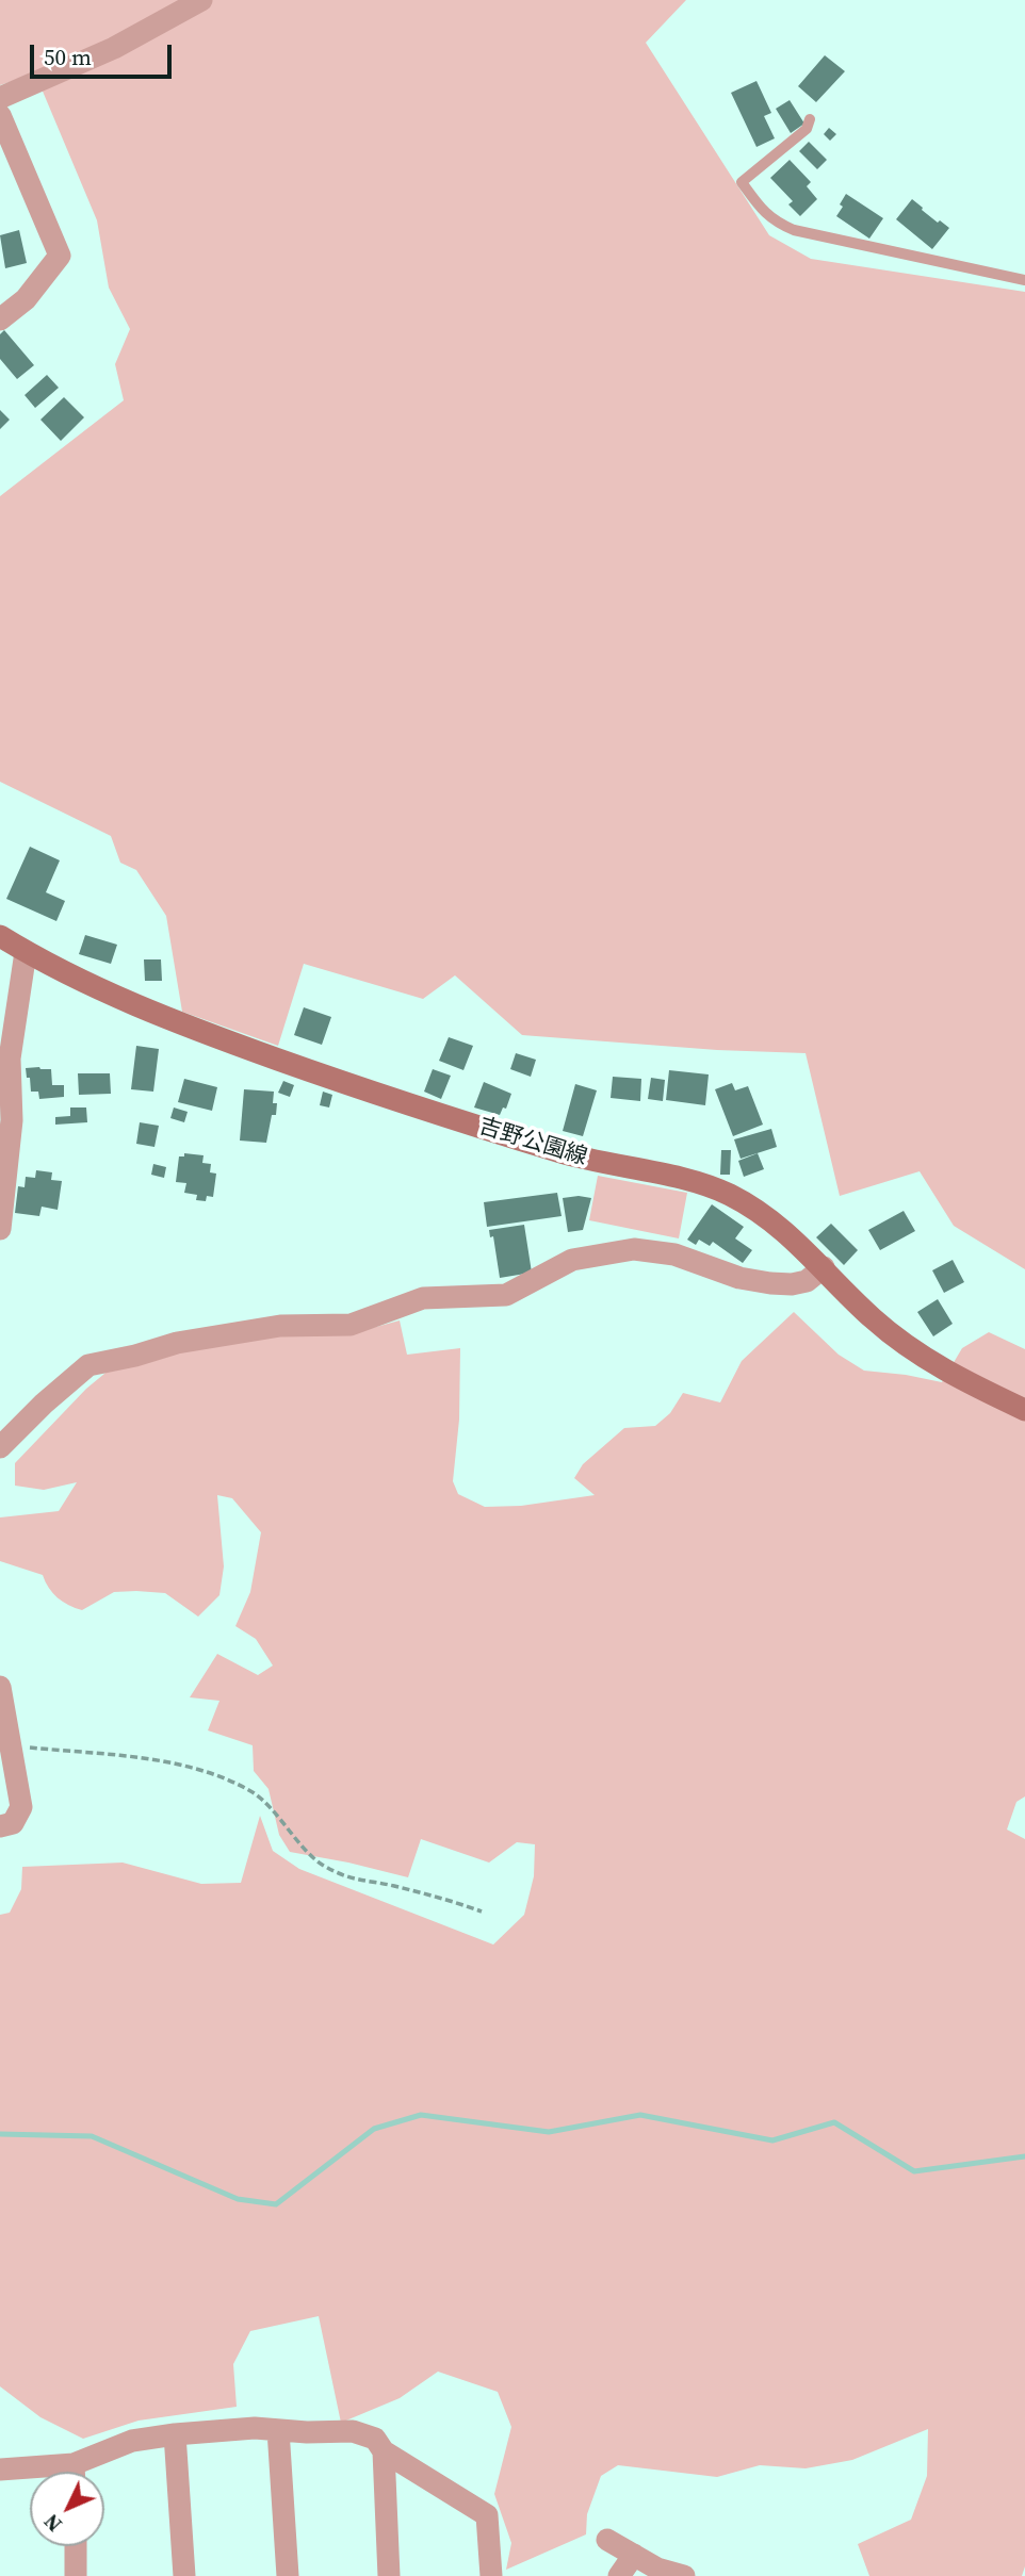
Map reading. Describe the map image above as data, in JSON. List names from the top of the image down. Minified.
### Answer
{"streets":{"main road":["吉野公園線"]},"scale_bar":"50 m","north":"bottom left"}
